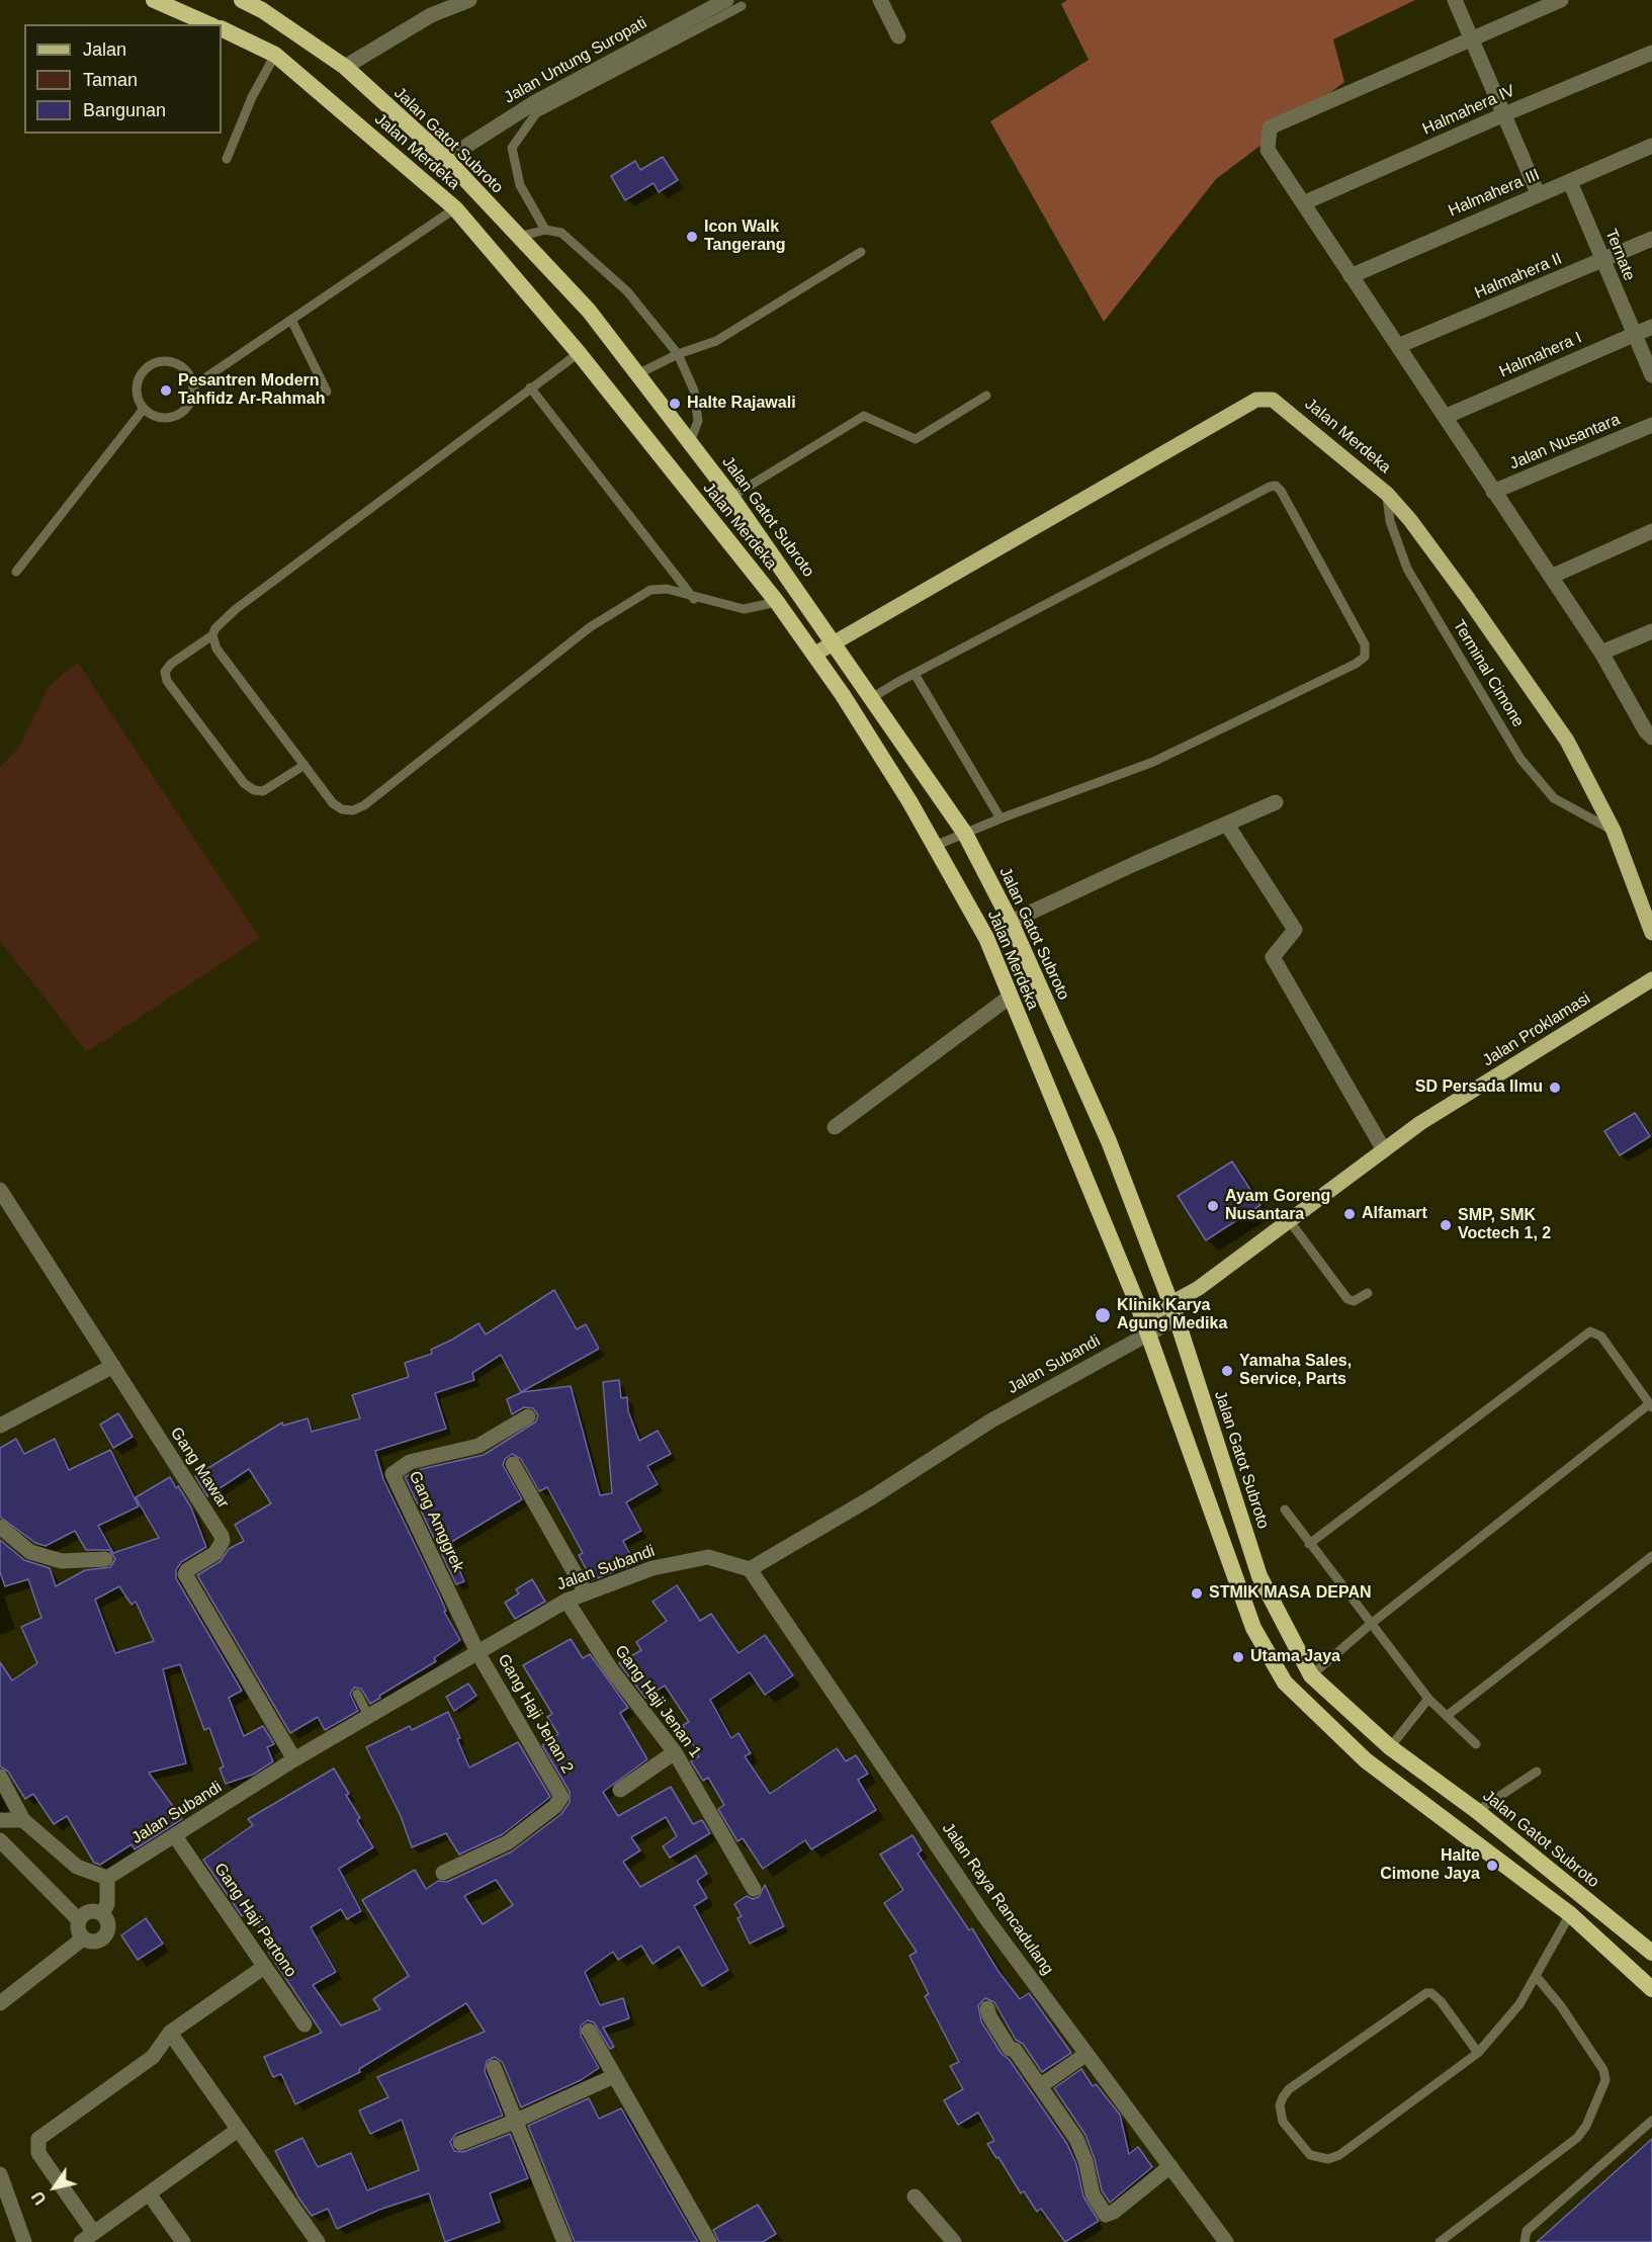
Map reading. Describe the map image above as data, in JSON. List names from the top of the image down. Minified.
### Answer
{"streets":{"highway":["Jalan Gatot Subroto","Jalan Merdeka"],"main road":["Jalan Proklamasi"],"street":["Jalan Untung Suropati","Halmahera IV","Halmahera III","Ternate","Halmahera II","Halmahera I","Jalan Nusantara","Jalan Subandi","Gang Mawar","Gang Amggrek","Gang Haji Jenan 1","Gang Haji Jenan 2","Jalan Raya Rancadulang","Gang Haji Partono"],"lane":["Terminal Cimone"]},"crossings":[["Jalan Untung Suropati","Jalan Gatot Subroto"],["Jalan Gatot Subroto","Jalan Merdeka"],["Jalan Gatot Subroto","Jalan Proklamasi"],["Jalan Gatot Subroto","Jalan Subandi"],["Jalan Merdeka","Terminal Cimone"],["Jalan Merdeka","Jalan Subandi"],["Halmahera III","Ternate"],["Ternate","Halmahera II"],["Ternate","Halmahera I"],["Jalan Proklamasi","Jalan Subandi"],["Jalan Subandi","Gang Mawar"],["Jalan Subandi","Gang Amggrek"],["Jalan Subandi","Gang Haji Jenan 1"],["Jalan Subandi","Gang Haji Jenan 2"],["Jalan Subandi","Jalan Raya Rancadulang"],["Jalan Subandi","Gang Haji Partono"],["Gang Amggrek","Gang Haji Jenan 2"]],"places":["Icon Walk Tangerang","Pesantren Modern Tahfidz Ar-Rahmah","Halte Rajawali","SD Persada Ilmu","Ayam Goreng Nusantara","Alfamart","SMP, SMK Voctech 1, 2","Klinik Karya Agung Medika","Yamaha Sales, Service, Parts","STMIK MASA DEPAN","Utama Jaya","Halte Cimone Jaya"],"legend":["Jalan","Taman","Bangunan"],"north":"bottom left"}
